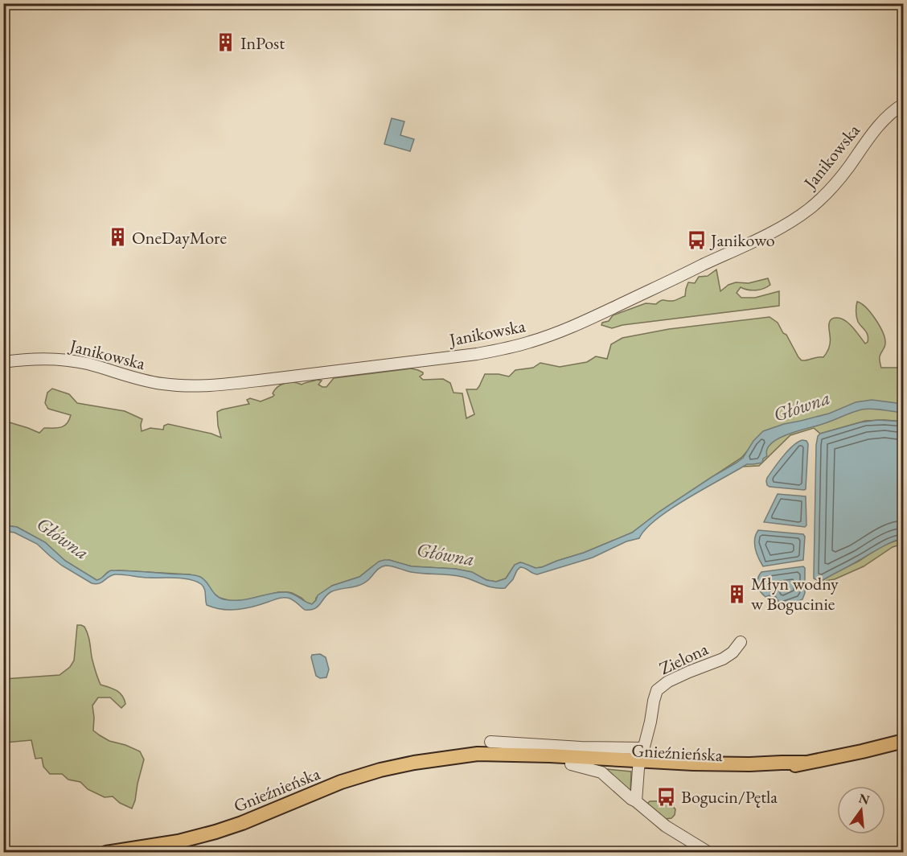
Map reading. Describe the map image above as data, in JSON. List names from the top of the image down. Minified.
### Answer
{"streets":{"main road":["Gnieźnieńska"],"street":["Janikowska","Zielona"]},"crossings":[["Zielona","Gnieźnieńska"]],"water":["Główna"],"places":{"building":["InPost","OneDayMore","Młyn wodny w Bogucinie"],"bus stop":["Janikowo","Bogucin/Pętla"]},"north":"top"}
